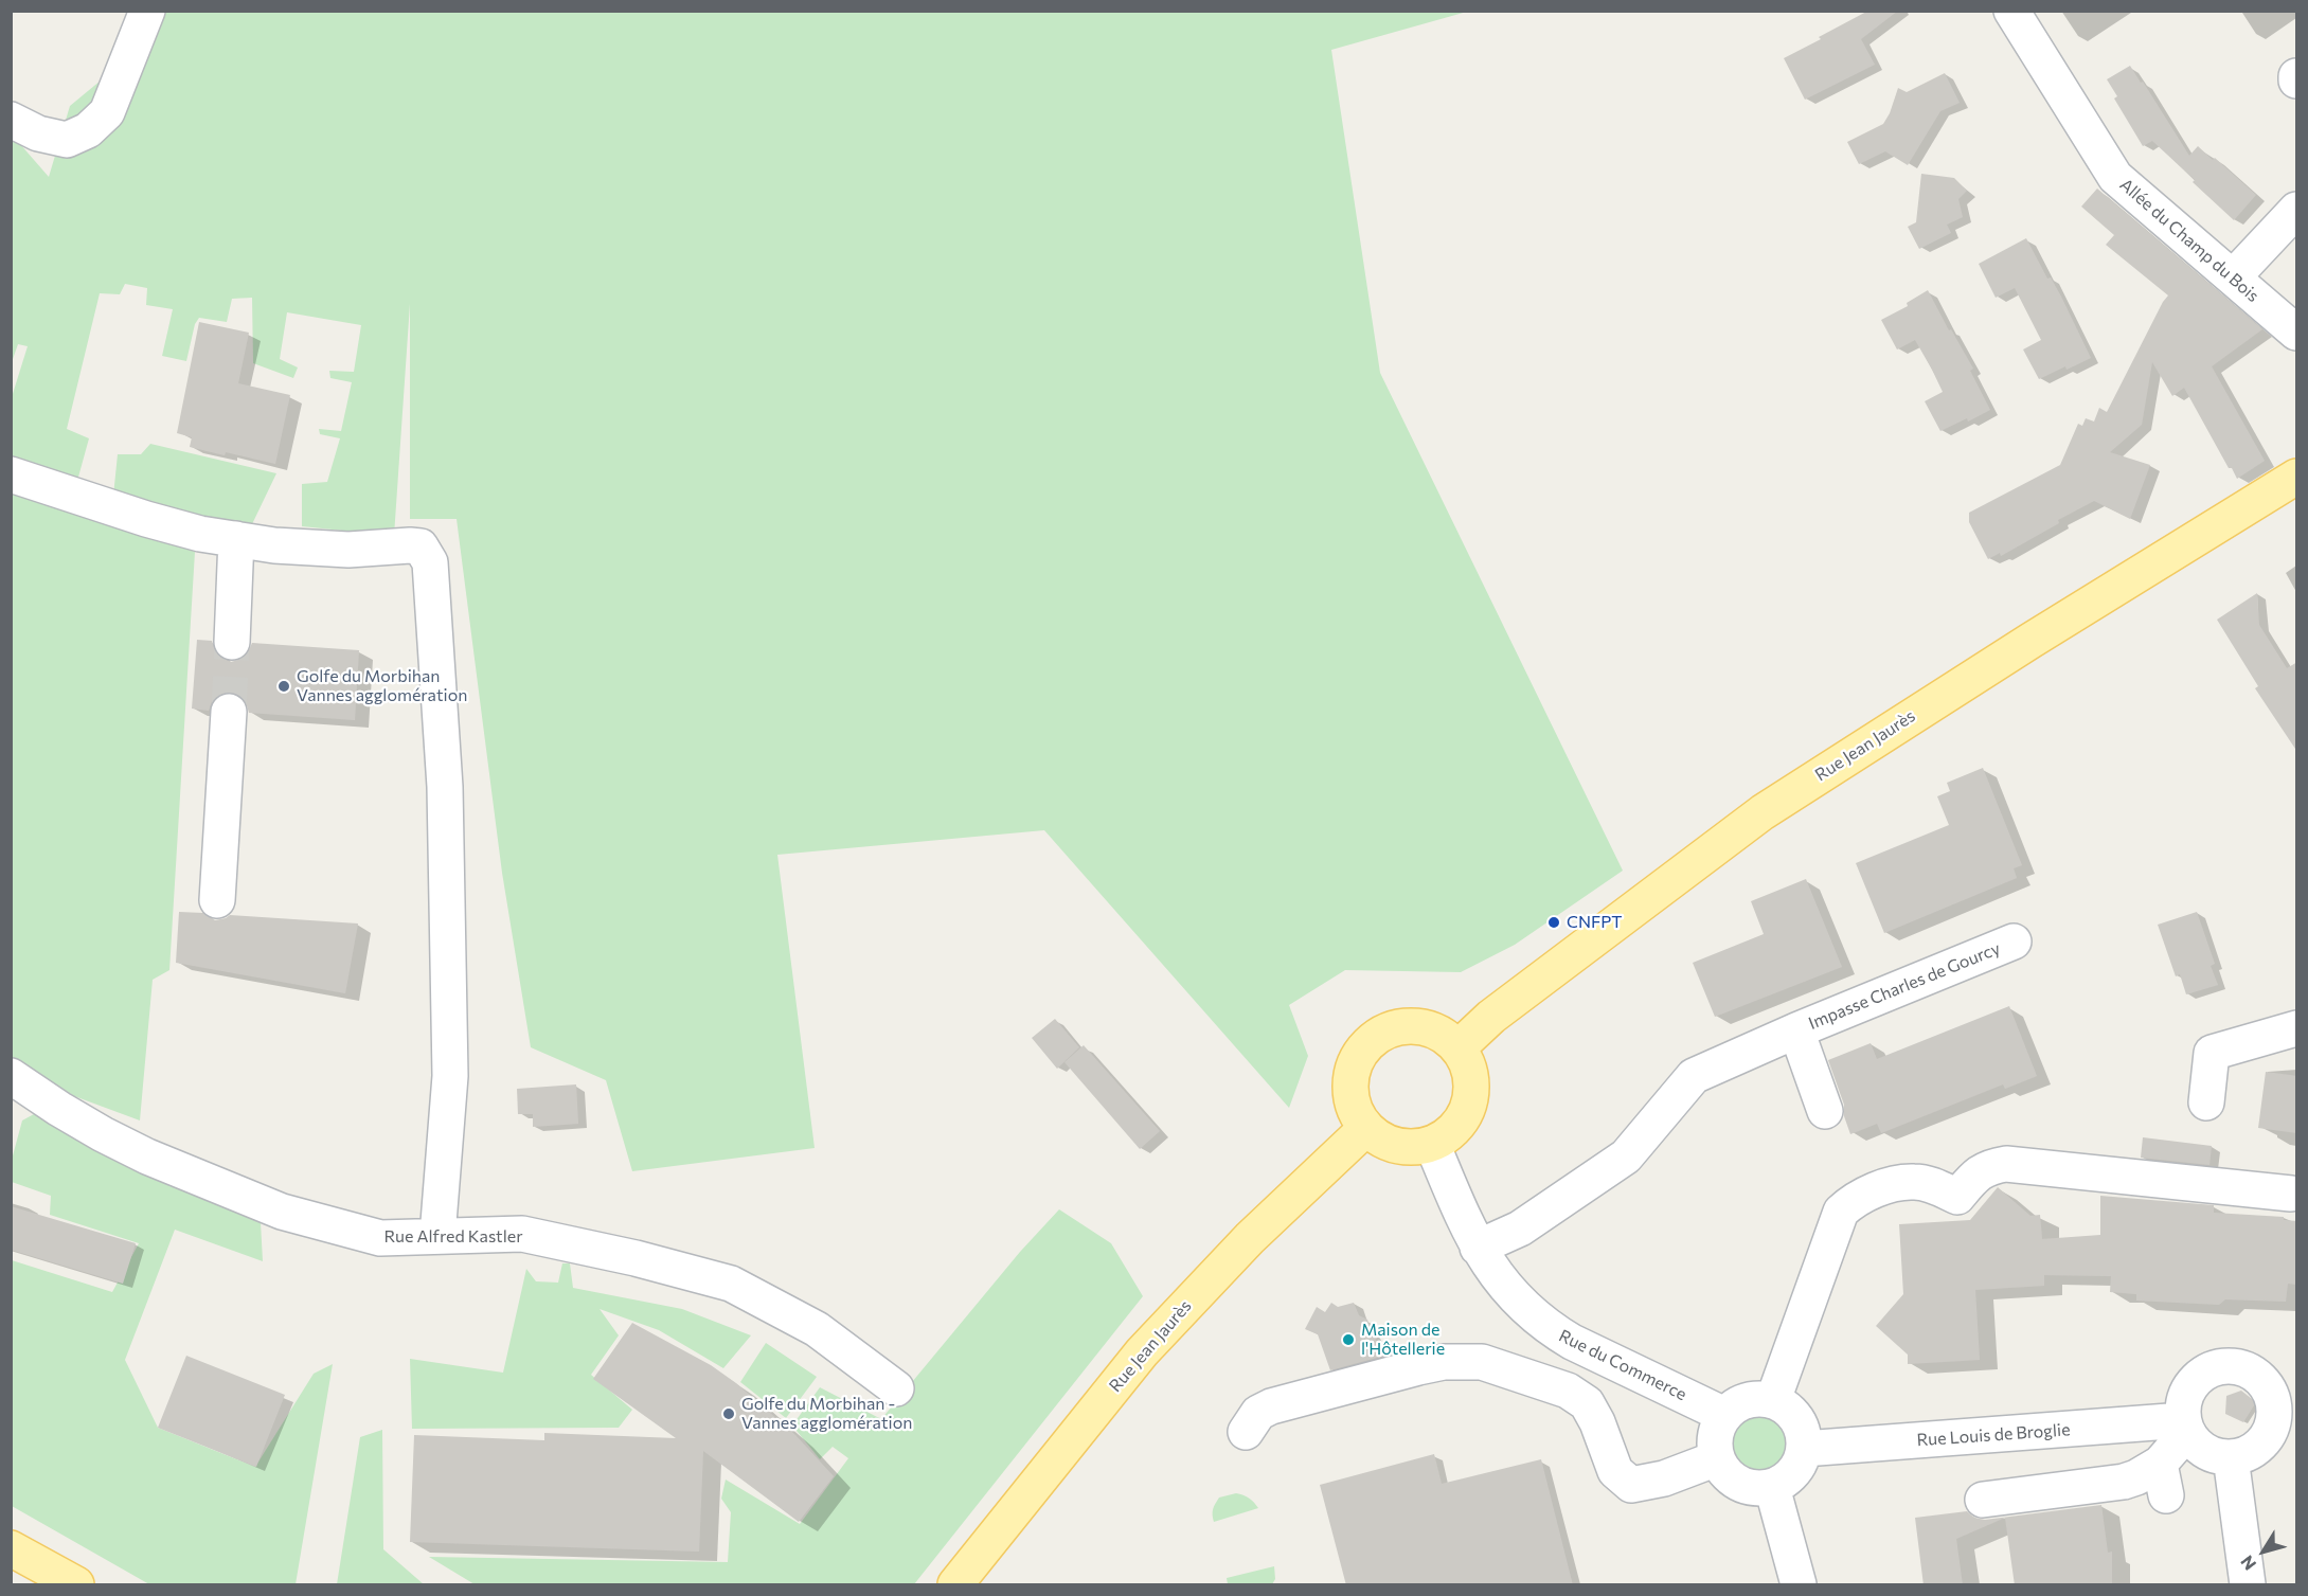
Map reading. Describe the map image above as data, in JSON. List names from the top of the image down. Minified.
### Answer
{"streets":{"main road":["Rue Jean Jaurès"],"street":["Allée du Champ du Bois","Impasse Charles de Gourcy","Rue Alfred Kastler","Rue du Commerce","Rue Louis de Broglie"]},"crossings":[["Rue Jean Jaurès","Rue du Commerce"],["Impasse Charles de Gourcy","Rue du Commerce"],["Rue du Commerce","Rue Louis de Broglie"]],"places":["Golfe du Morbihan Vannes agglomération","CNFPT","Maison de l'Hôtellerie","Golfe du Morbihan - Vannes agglomération"],"north":"bottom left"}
